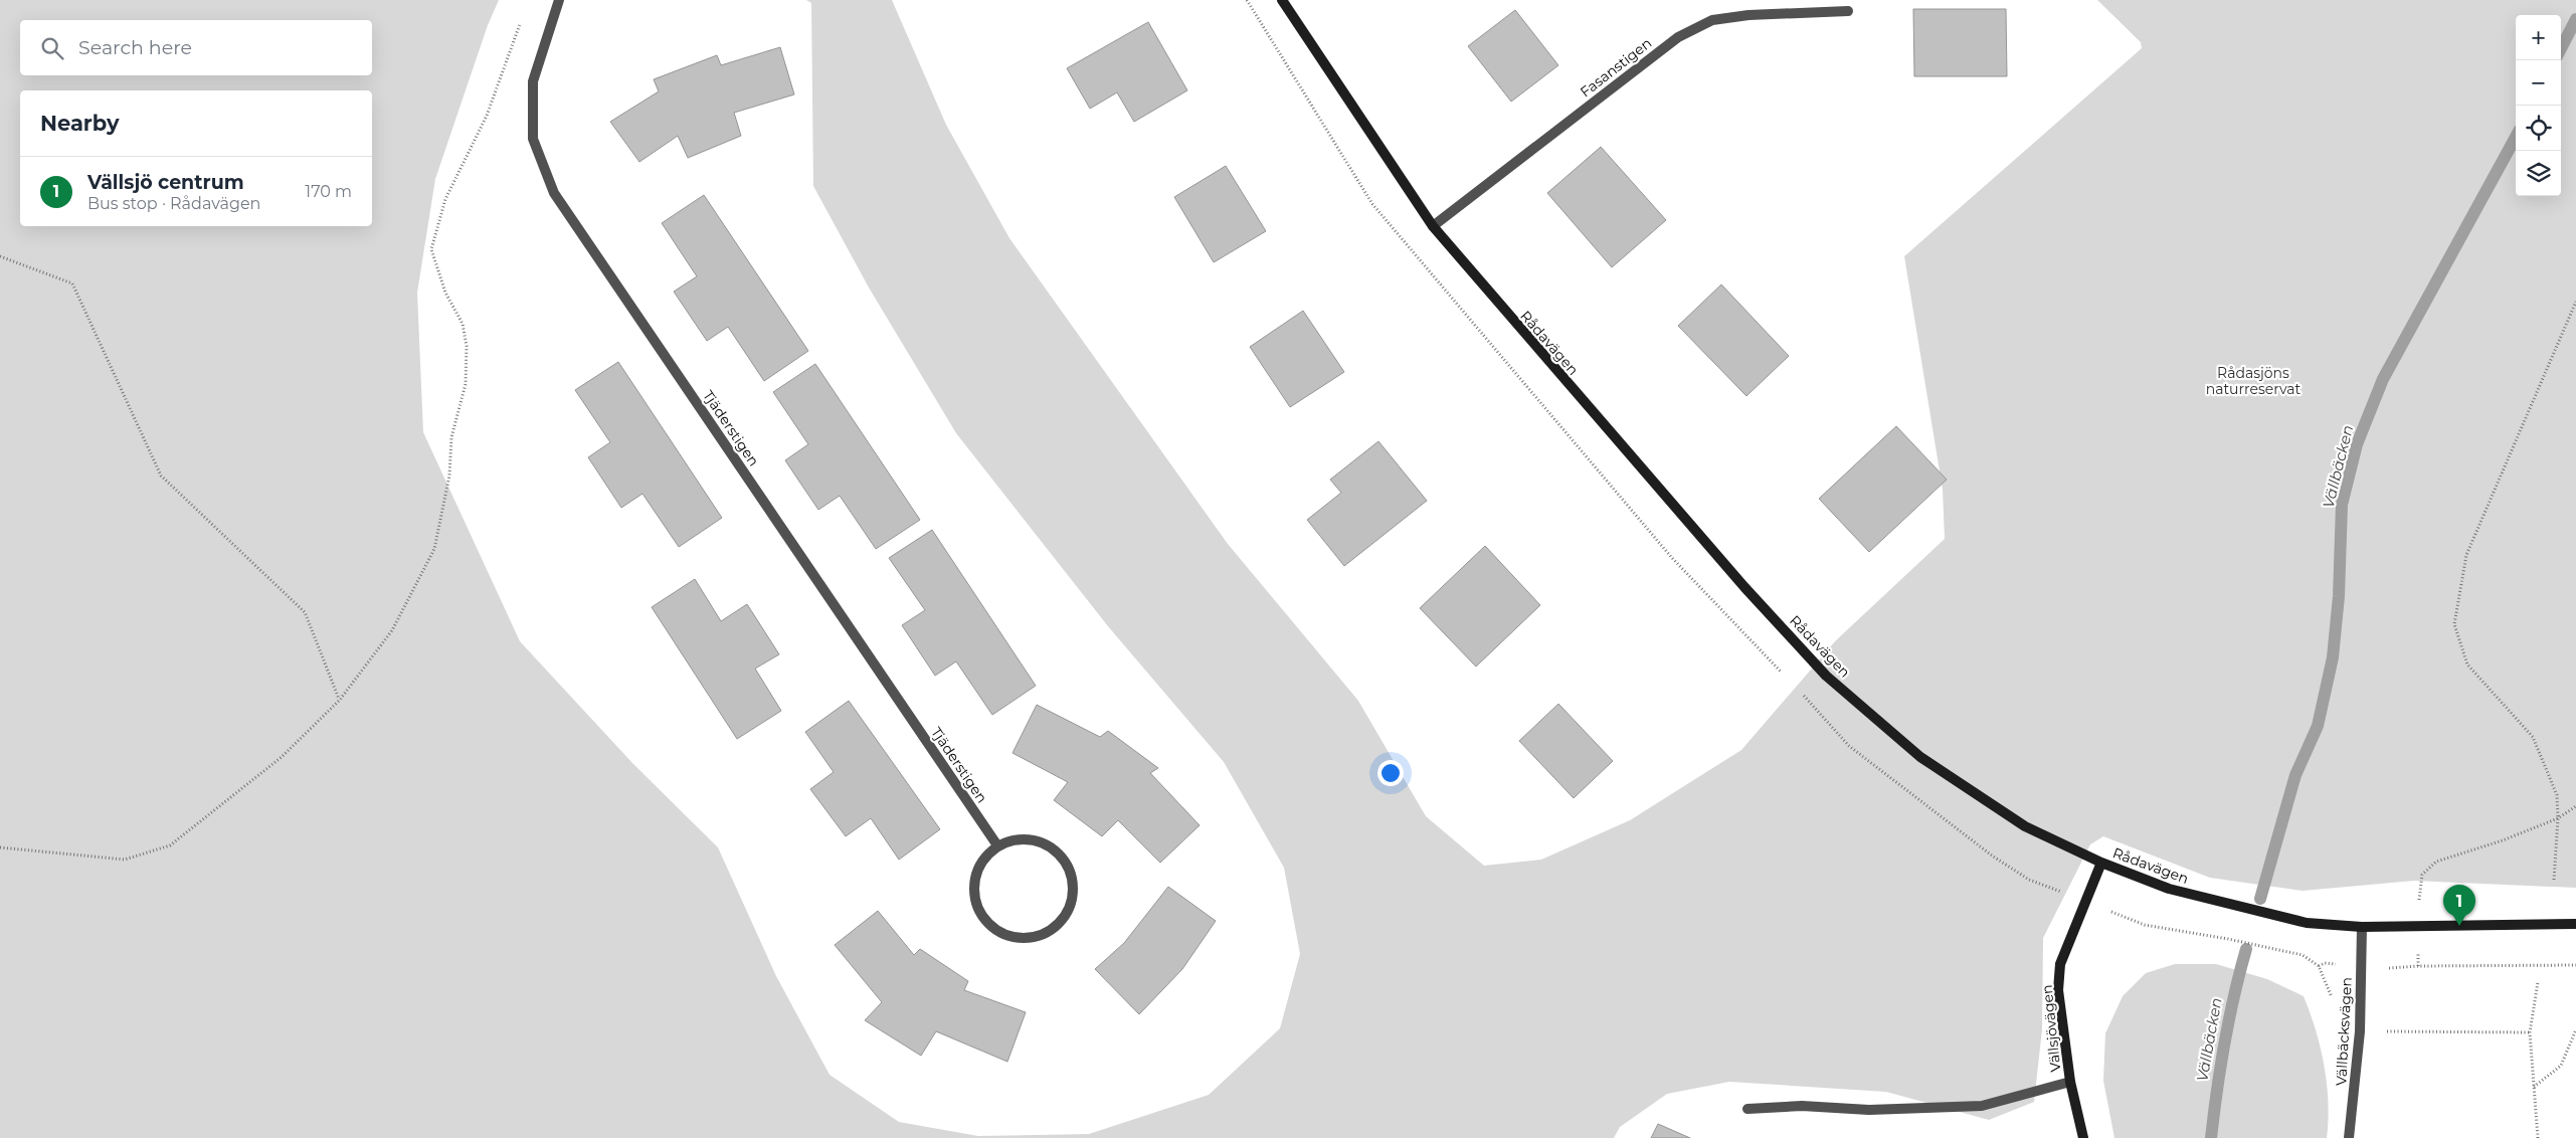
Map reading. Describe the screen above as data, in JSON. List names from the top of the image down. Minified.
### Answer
{"streets":{"street":["Fasanstigen","Rådavägen","Tjäderstigen","Vällsjövägen","Vällbäcksvägen"]},"crossings":[["Fasanstigen","Rådavägen"],["Rådavägen","Vällsjövägen"],["Rådavägen","Vällbäcksvägen"]],"water":["Vällbäcken"],"parks":["Rådasjöns naturreservat"],"page":{"map_buttons":["+","−"],"search":"Search here","heading":"Nearby","list":[{"mark":"1","name":"Vällsjö centrum","note":"Bus stop · Rådavägen","value":"170 m"}],"pins":"1"}}
